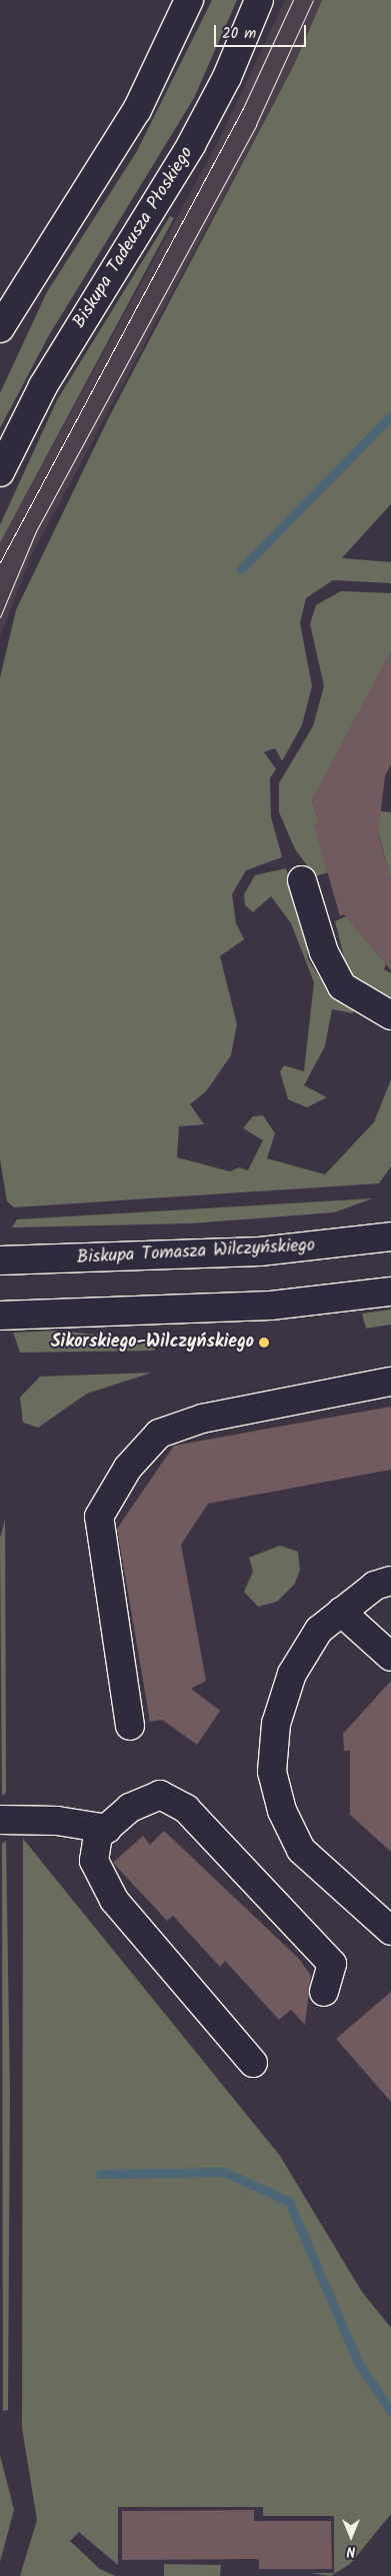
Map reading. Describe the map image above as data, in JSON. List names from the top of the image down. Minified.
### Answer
{"streets":{"street":["Biskupa Tadeusza Płoskiego","Biskupa Tomasza Wilczyńskiego"]},"places":["Sikorskiego-Wilczyńskiego"],"scale_bar":"20 m","north":"bottom"}
